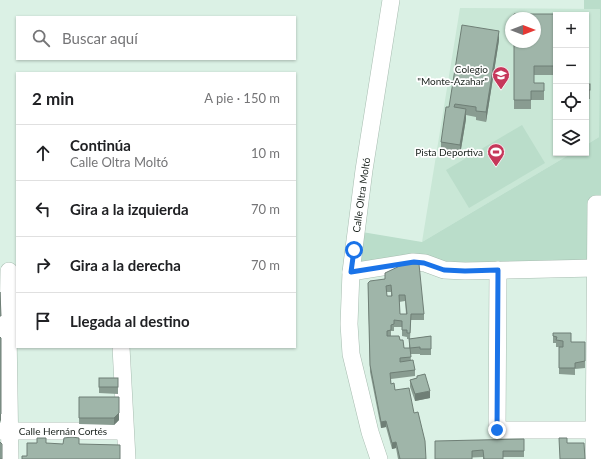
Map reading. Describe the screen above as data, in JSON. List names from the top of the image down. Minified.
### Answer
{"streets":{"street":["Calle Oltra Moltó","Calle Hernán Cortés"]},"places":{"school or university":["Colegio \"Monte-Azahar\""],"sports":["Pista Deportiva"]},"north":"right","page":{"map_buttons":["+","−"],"search":"Buscar aquí","heading":["2 min","A pie · 150 m"],"list":[["Continúa","Calle Oltra Moltó","10 m"],["Gira a la izquierda","70 m"],["Gira a la derecha","70 m"],"Llegada al destino"]}}
